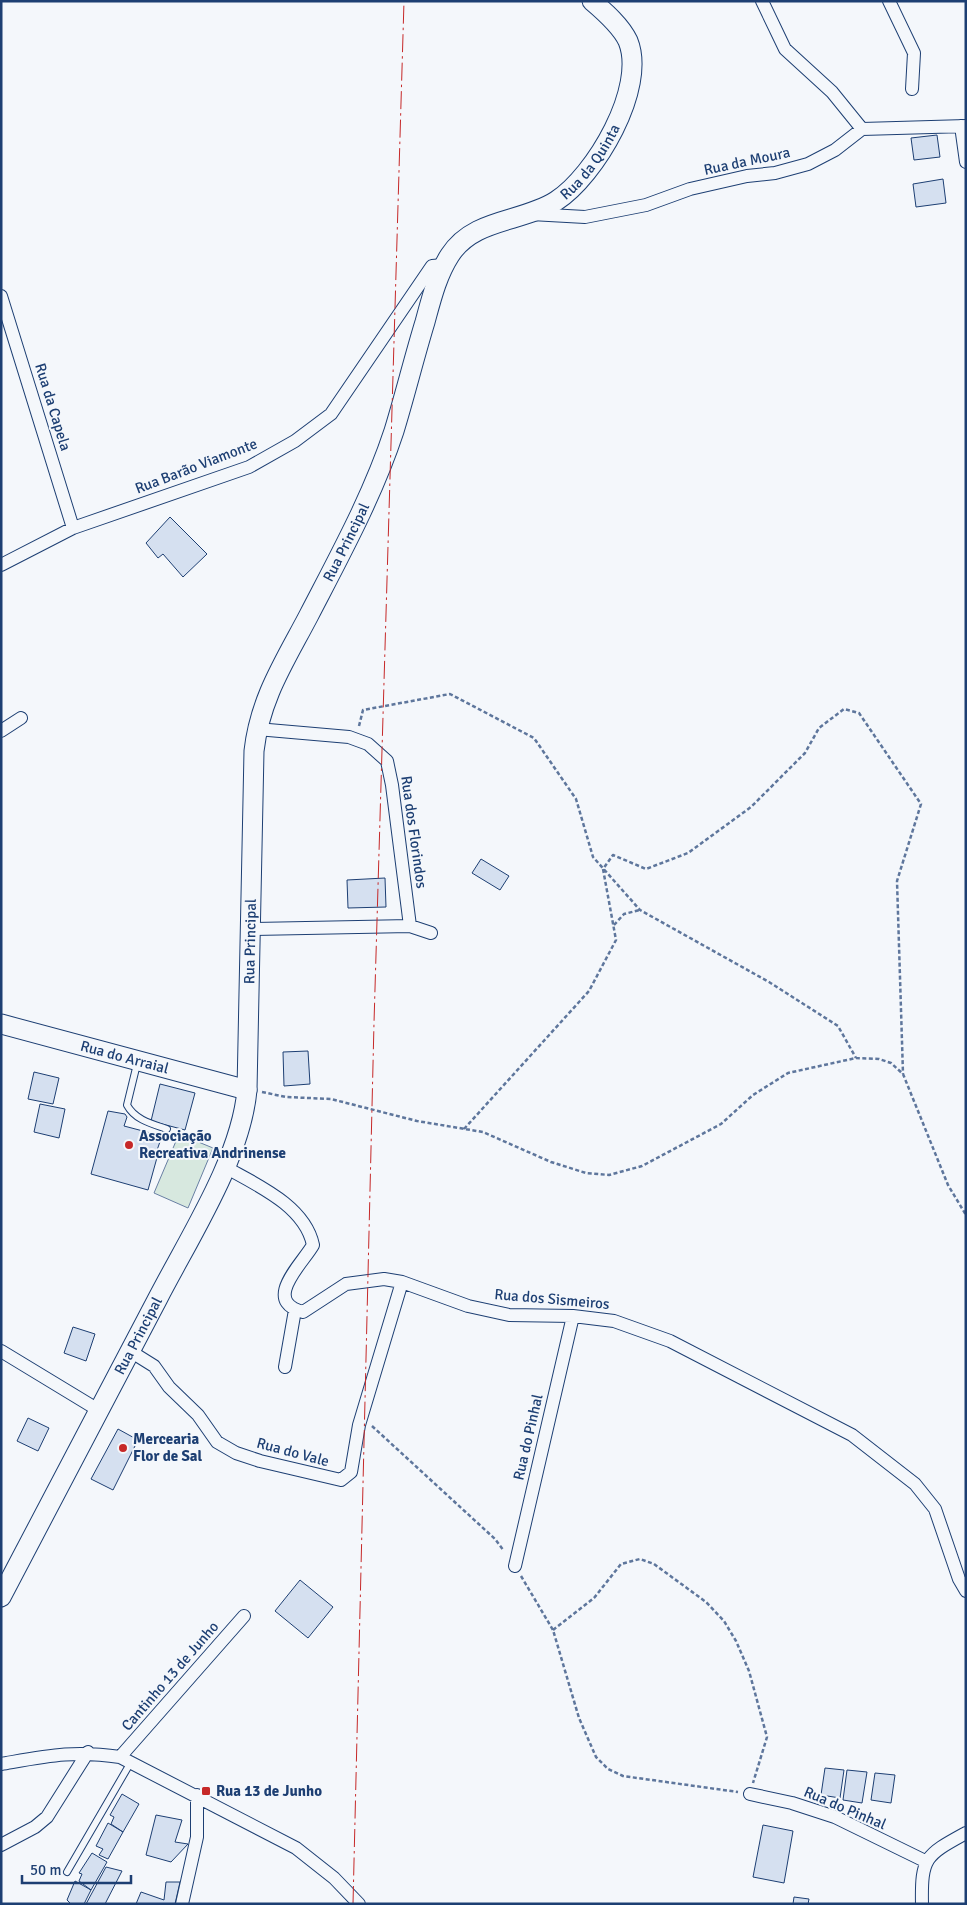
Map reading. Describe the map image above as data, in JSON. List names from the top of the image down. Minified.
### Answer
{"streets":{"main road":["Rua da Quinta","Rua Principal","Rua do Arraial"],"street":["Rua da Moura","Rua da Capela","Rua Barão Viamonte","Rua dos Florindos","Rua dos Sismeiros","Rua do Pinhal","Rua do Vale","Cantinho 13 de Junho"]},"crossings":[["Rua da Quinta","Rua da Moura"],["Rua da Quinta","Rua Barão Viamonte"],["Rua da Quinta","Rua Principal"],["Rua da Capela","Rua Barão Viamonte"],["Rua Barão Viamonte","Rua Principal"],["Rua Principal","Rua dos Florindos"],["Rua Principal","Rua do Arraial"],["Rua Principal","Rua do Vale"],["Rua dos Sismeiros","Rua do Pinhal"],["Rua dos Sismeiros","Rua do Vale"]],"places":{"other":["Associação Recreativa Andrinense","Mercearia Flor de Sal"],"transit":["Rua 13 de Junho"]},"scale_bar":"50 m"}
